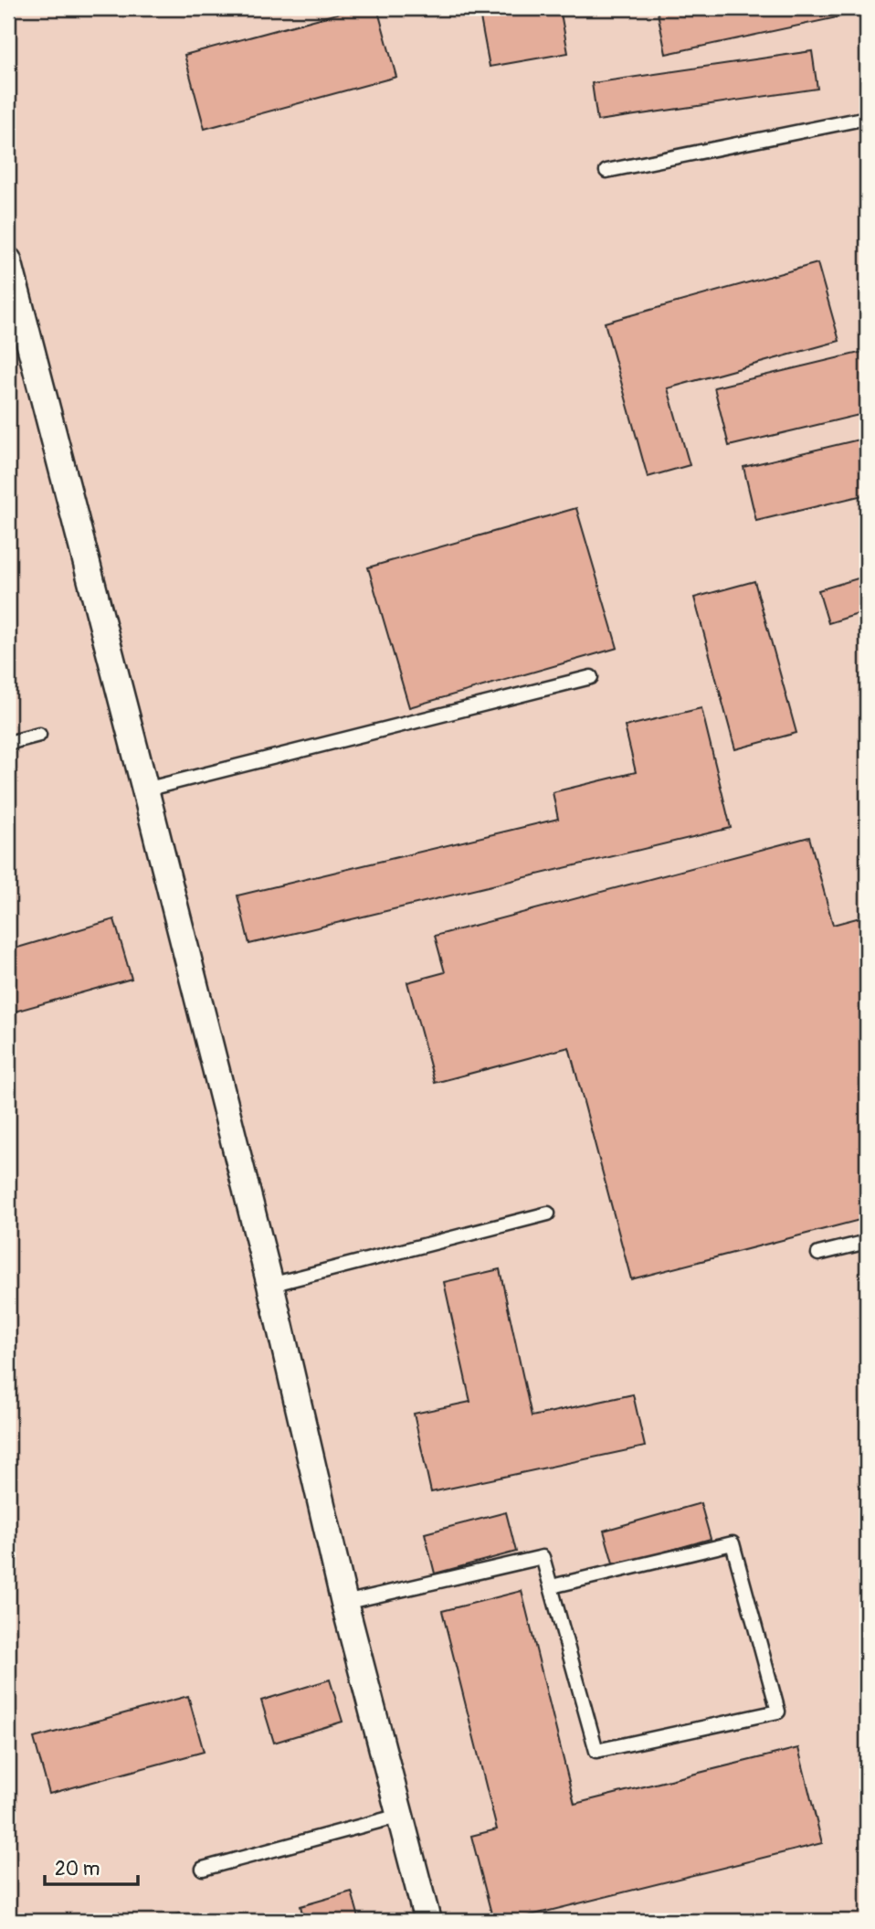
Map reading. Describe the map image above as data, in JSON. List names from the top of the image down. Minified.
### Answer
{"scale_bar":"20 m"}
